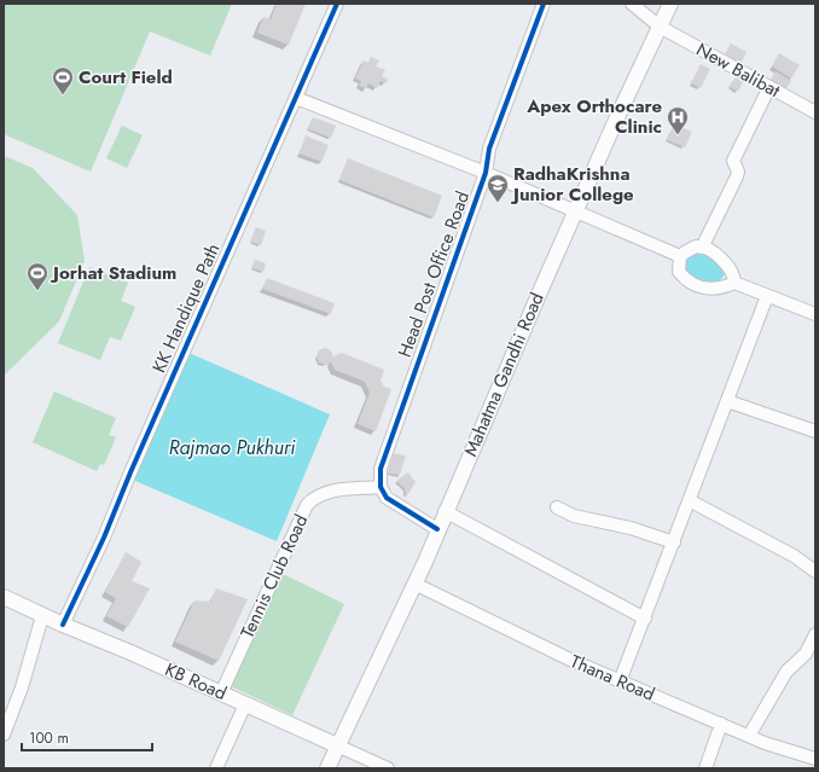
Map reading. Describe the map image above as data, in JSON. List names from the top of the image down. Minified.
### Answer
{"streets":{"main road":["Mahatma Gandhi Road","KB Road"],"street":["New Balibat","Head Post Office Road","KK Handique Path","Tennis Club Road","Thana Road"]},"crossings":[["New Balibat","Mahatma Gandhi Road"],["Head Post Office Road","Tennis Club Road"],["KK Handique Path","KB Road"],["Mahatma Gandhi Road","Thana Road"],["Mahatma Gandhi Road","KB Road"],["Tennis Club Road","KB Road"]],"water":["Rajmao Pukhuri"],"places":{"sports":["Court Field","Jorhat Stadium"],"hospital":["Apex Orthocare Clinic"],"school or university":["RadhaKrishna Junior College"]},"scale_bar":"100 m"}
